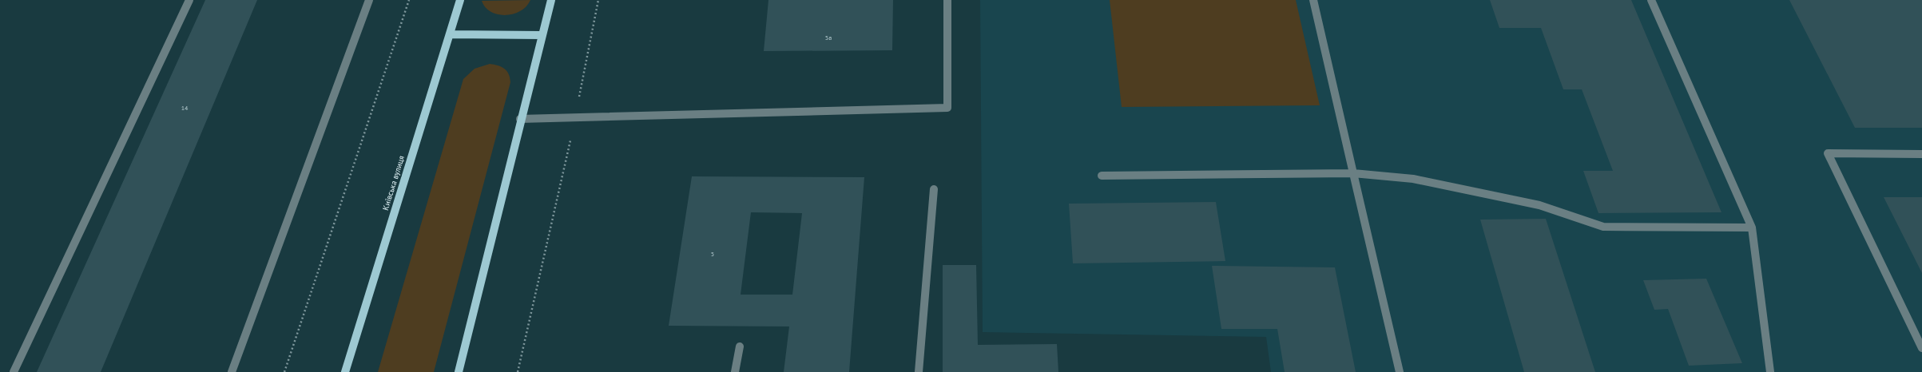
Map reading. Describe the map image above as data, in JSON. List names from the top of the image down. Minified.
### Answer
{"streets":{"main road":["Київська вулиця"]},"house_numbers":["5а","14","5"]}
